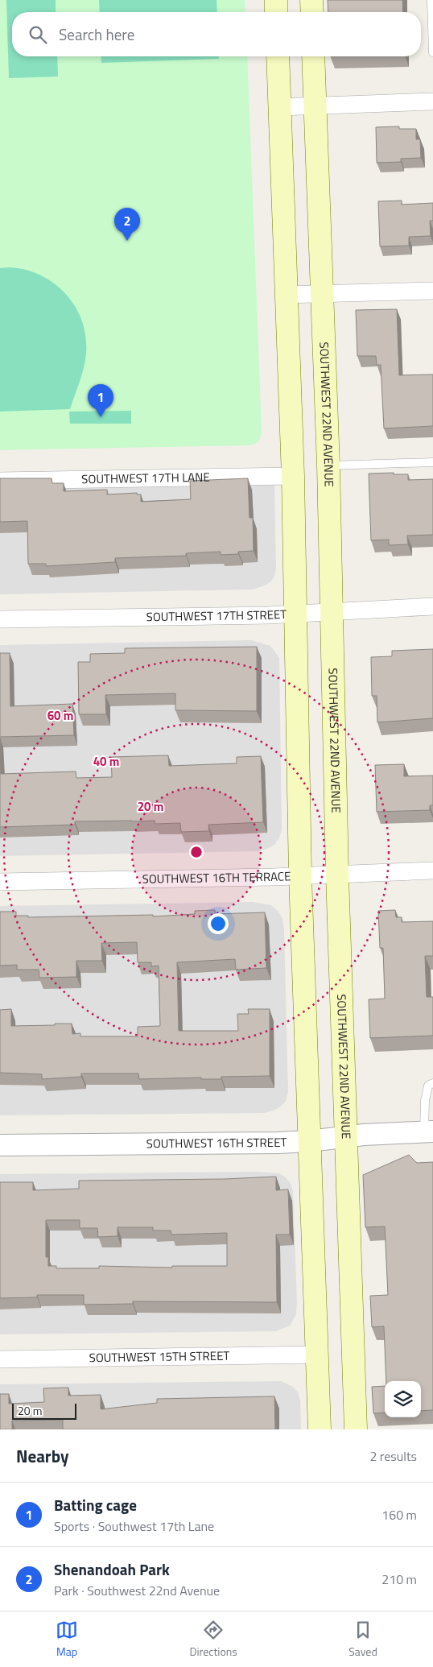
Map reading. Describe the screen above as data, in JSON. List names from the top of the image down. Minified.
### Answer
{"streets":{"main road":["SOUTHWEST 22ND AVENUE"],"street":["SOUTHWEST 17TH LANE","SOUTHWEST 17TH STREET","SOUTHWEST 16TH TERRACE","SOUTHWEST 16TH STREET","SOUTHWEST 15TH STREET"]},"crossings":[["SOUTHWEST 22ND AVENUE","SOUTHWEST 17TH STREET"],["SOUTHWEST 22ND AVENUE","SOUTHWEST 16TH TERRACE"],["SOUTHWEST 22ND AVENUE","SOUTHWEST 16TH STREET"]],"scale_bar":"20 m","page":{"search":"Search here","pins":["2","1"],"scale":"20 m","heading":["Nearby","2 results"],"list":[{"mark":"1","name":"Batting cage","note":"Sports · Southwest 17th Lane","value":"160 m"},{"mark":"2","name":"Shenandoah Park","note":"Park · Southwest 22nd Avenue","value":"210 m"}],"nav":["Map","Directions","Saved"]},"rings":["60 m","40 m","20 m"]}
